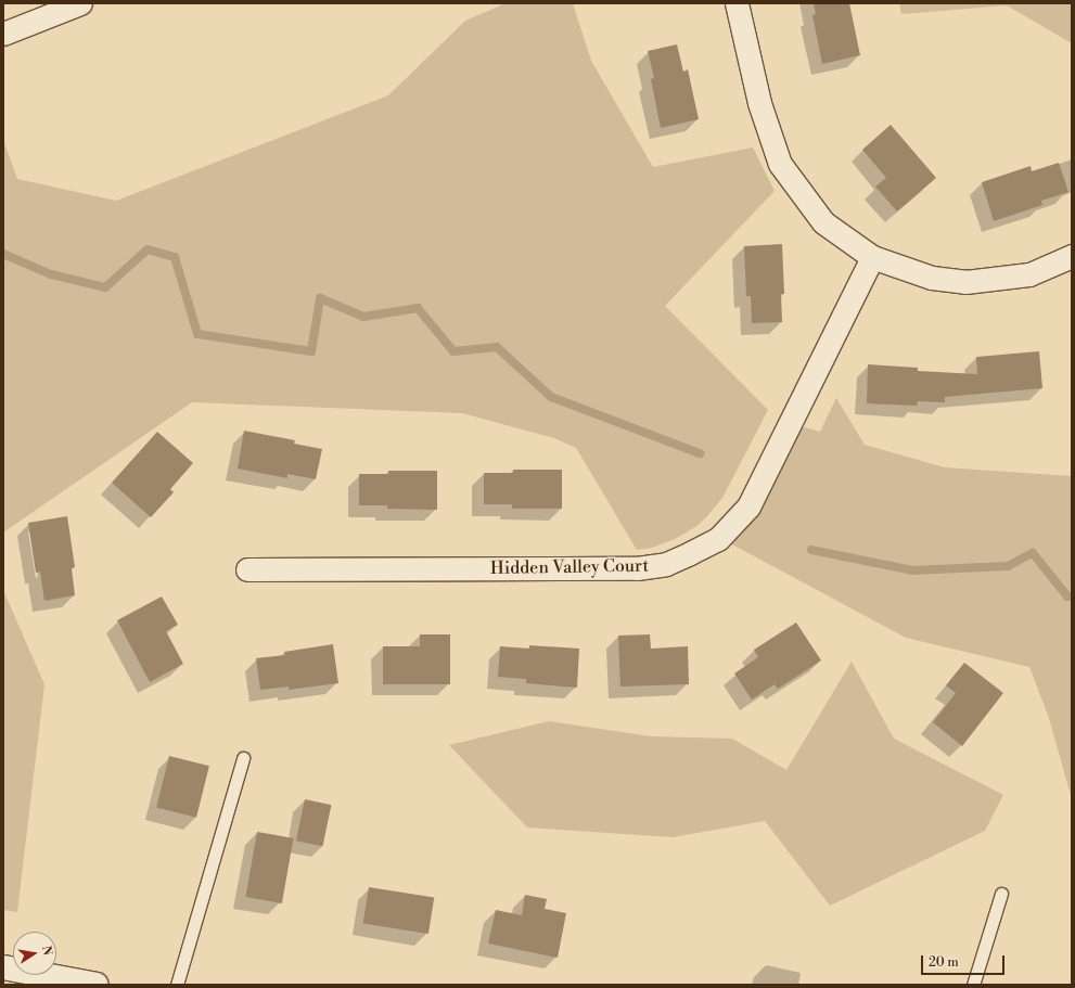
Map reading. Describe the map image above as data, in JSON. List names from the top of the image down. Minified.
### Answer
{"streets":{"street":["Hidden Valley Court"]},"scale_bar":"20 m","north":"right"}
